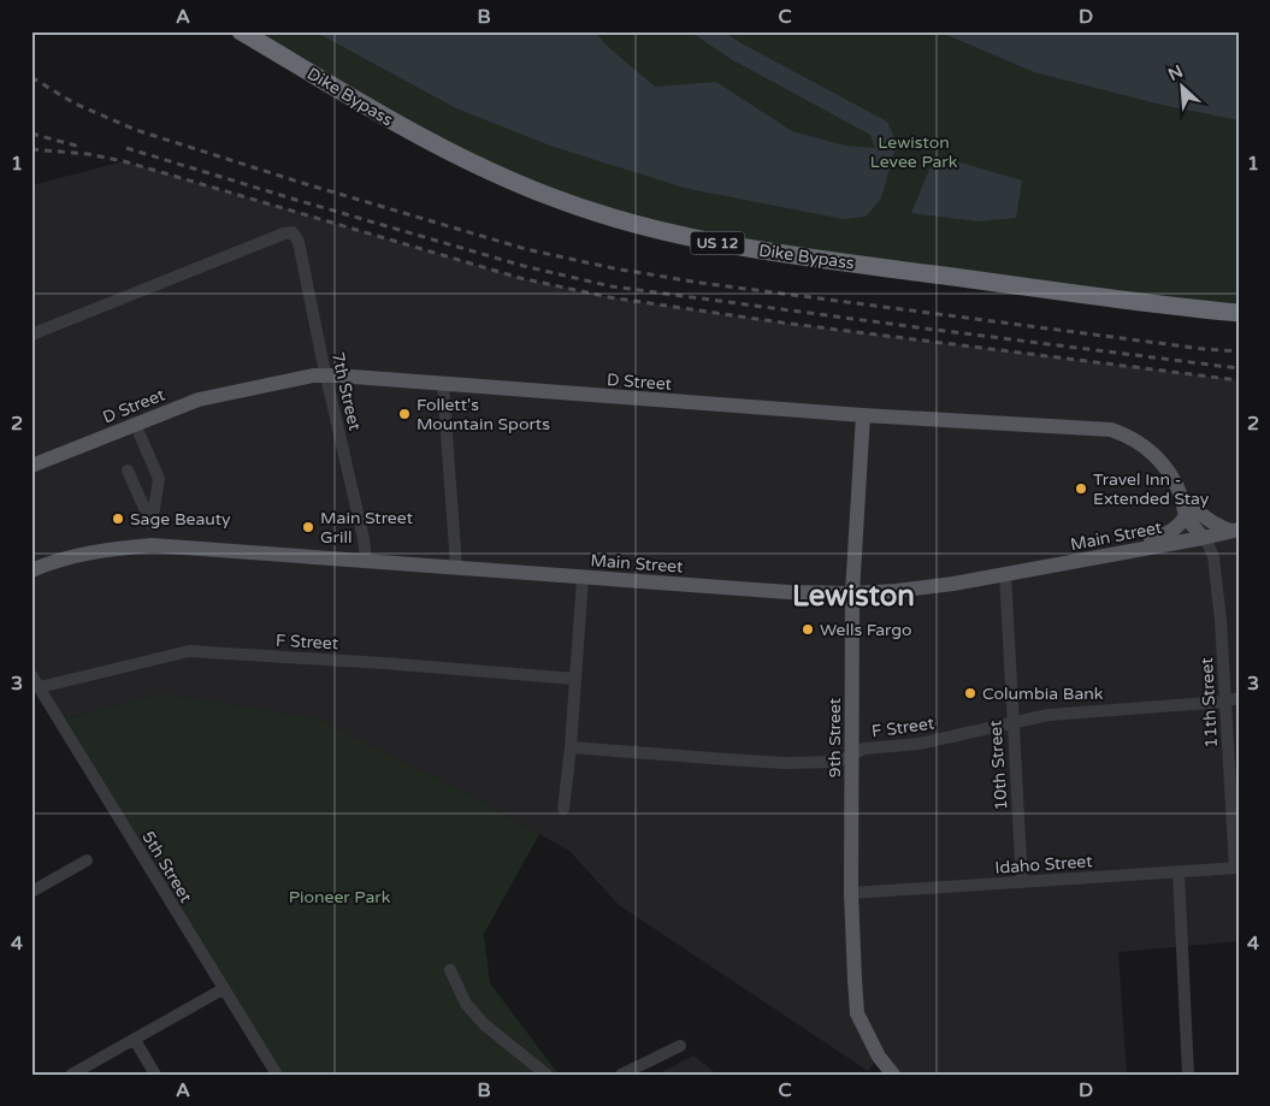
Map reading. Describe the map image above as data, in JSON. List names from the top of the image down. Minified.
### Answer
{"streets":{"highway":["Dike Bypass","US 12"],"main road":["D Street","Main Street","9th Street"],"street":["7th Street","F Street","11th Street","10th Street","Idaho Street","5th Street"]},"crossings":[["D Street","7th Street"],["D Street","Main Street"],["D Street","11th Street"],["D Street","9th Street"],["7th Street","Main Street"],["Main Street","11th Street"],["Main Street","9th Street"],["Main Street","10th Street"],["F Street","11th Street"],["F Street","9th Street"],["F Street","10th Street"],["F Street","5th Street"],["11th Street","Idaho Street"],["9th Street","Idaho Street"],["10th Street","Idaho Street"]],"districts":["Lewiston"],"parks":["Lewiston Levee Park","Pioneer Park"],"places":["Follett's Mountain Sports","Travel Inn - Extended Stay","Sage Beauty","Main Street Grill","Wells Fargo","Columbia Bank"],"north":"top left","grid":{"columns":["A","B","C","D"],"rows":["1","2","3","4"]}}
